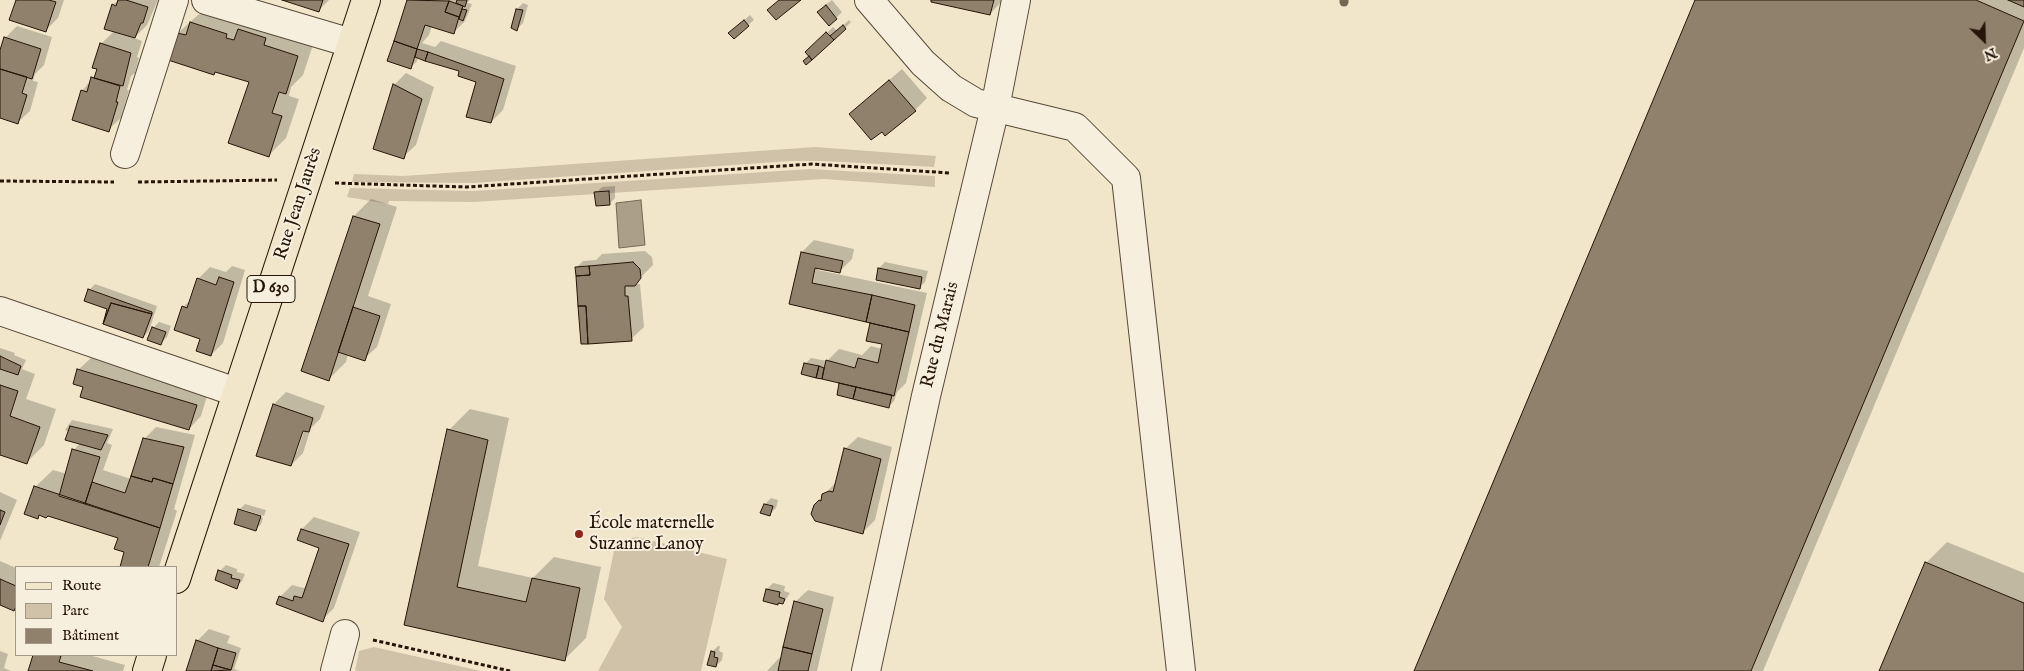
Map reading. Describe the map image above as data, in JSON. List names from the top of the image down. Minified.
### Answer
{"streets":{"main road":["Rue Jean Jaurès","D 630"],"street":["Rue du Marais"]},"places":["École maternelle Suzanne Lanoy"],"legend":["Route","Parc","Bâtiment"],"north":"bottom right"}
